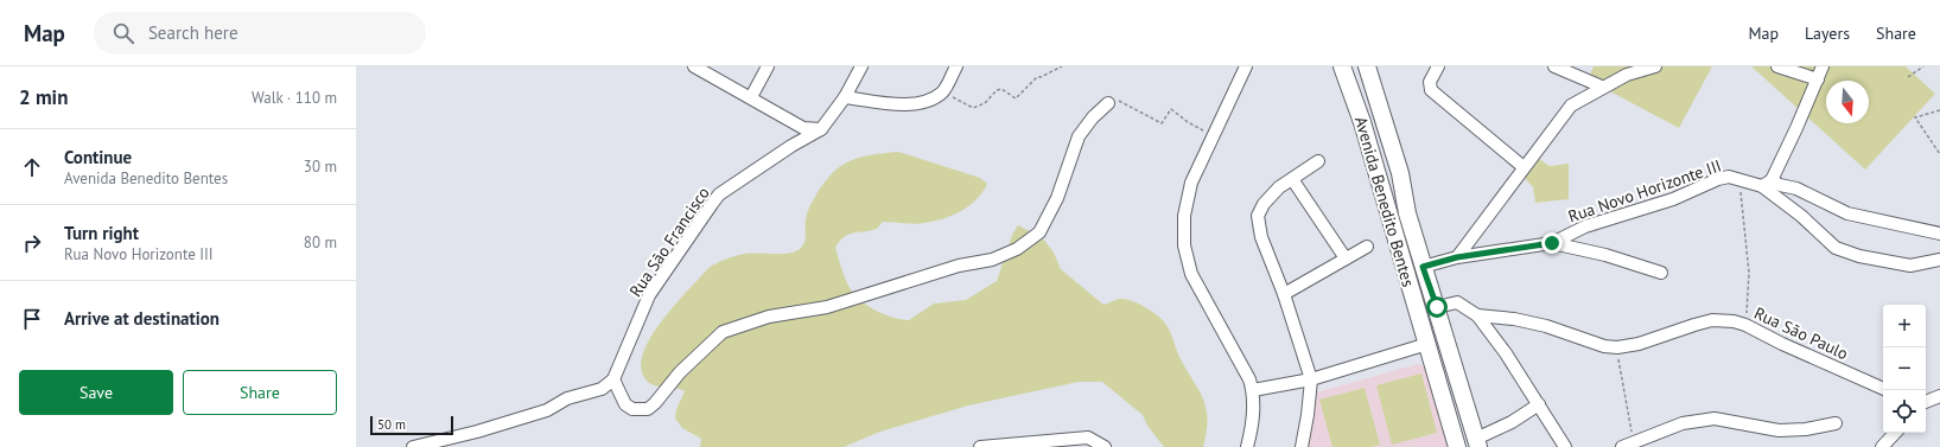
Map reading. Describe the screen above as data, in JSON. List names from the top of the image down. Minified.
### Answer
{"streets":{"street":["Rua Novo Horizonte III","Avenida Benedito Bentes","Rua São Francisco","Rua São Paulo"]},"crossings":[["Rua Novo Horizonte III","Avenida Benedito Bentes"]],"scale_bar":"50 m","north":"bottom","page":{"header":"Map","search":"Search here","nav":["Map","Layers","Share"],"heading":["2 min","Walk · 110 m"],"list":[["Continue","Avenida Benedito Bentes","30 m"],["Turn right","Rua Novo Horizonte III","80 m"],"Arrive at destination"],"map_buttons":["+","−"],"buttons":["Save","Share"],"scale":"50 m"}}
